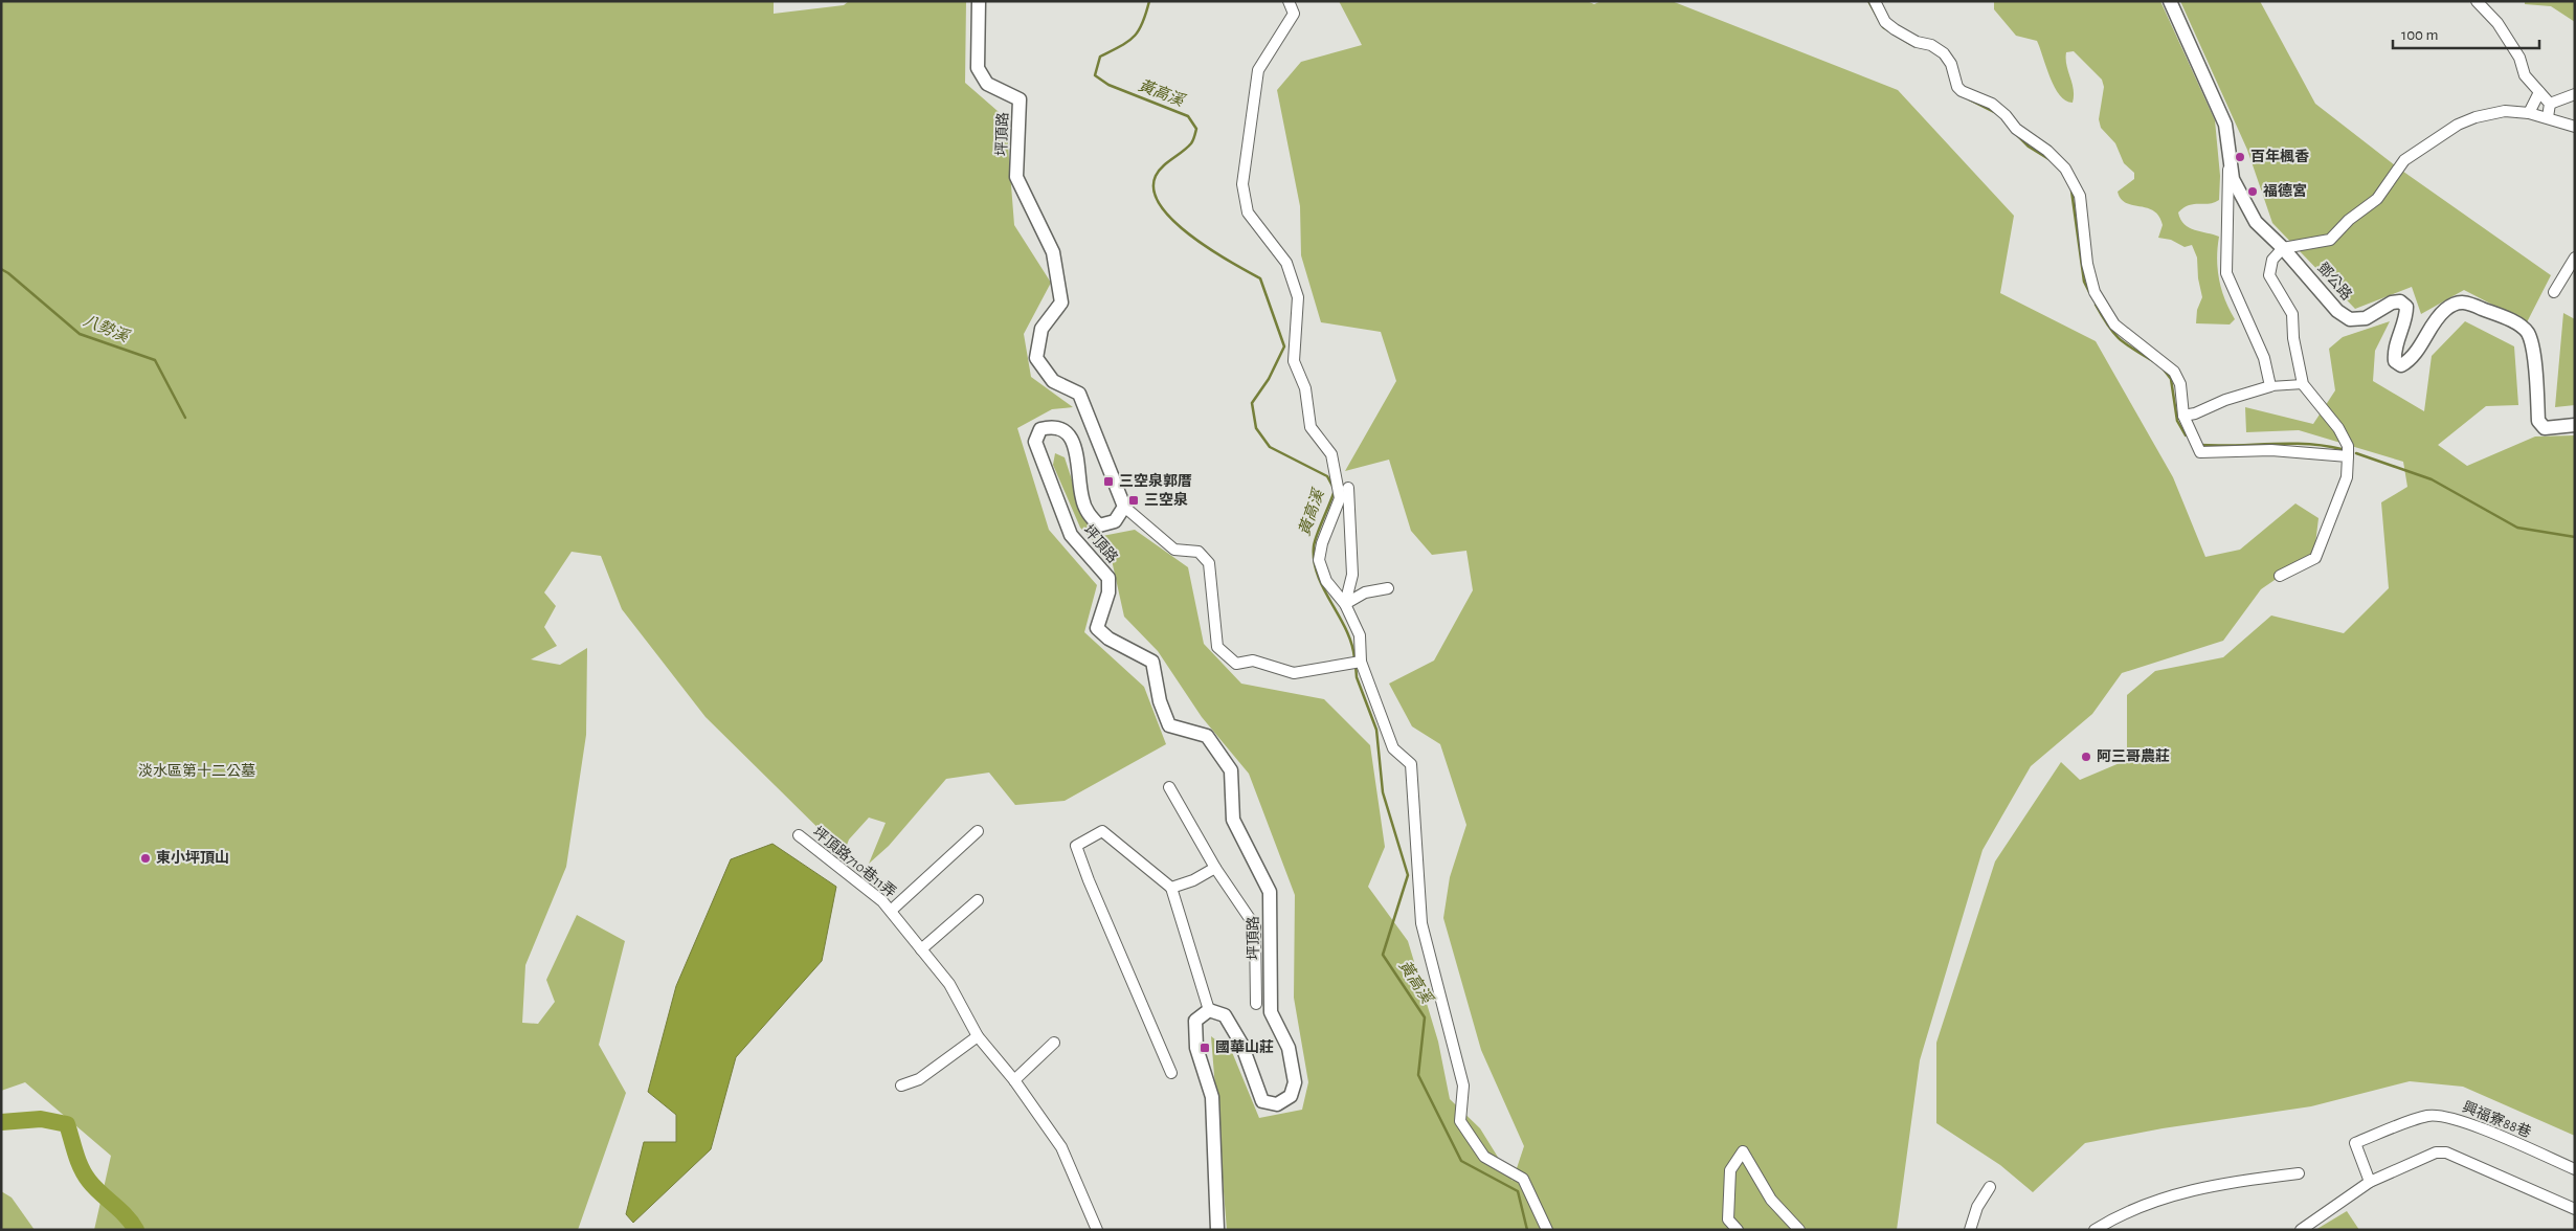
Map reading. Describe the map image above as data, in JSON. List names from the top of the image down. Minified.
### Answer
{"streets":{"street":["坪頂路","鄧公路","坪頂路710巷11弄","興福寮88巷"]},"water":["黃高溪","八勢溪"],"parks":["淡水區第十二公墓"],"places":{"other":["百年楓香","福德宮","阿三哥農莊","東小坪頂山"],"transit":["三空泉郭厝","三空泉","國華山莊"]},"scale_bar":"100 m"}
